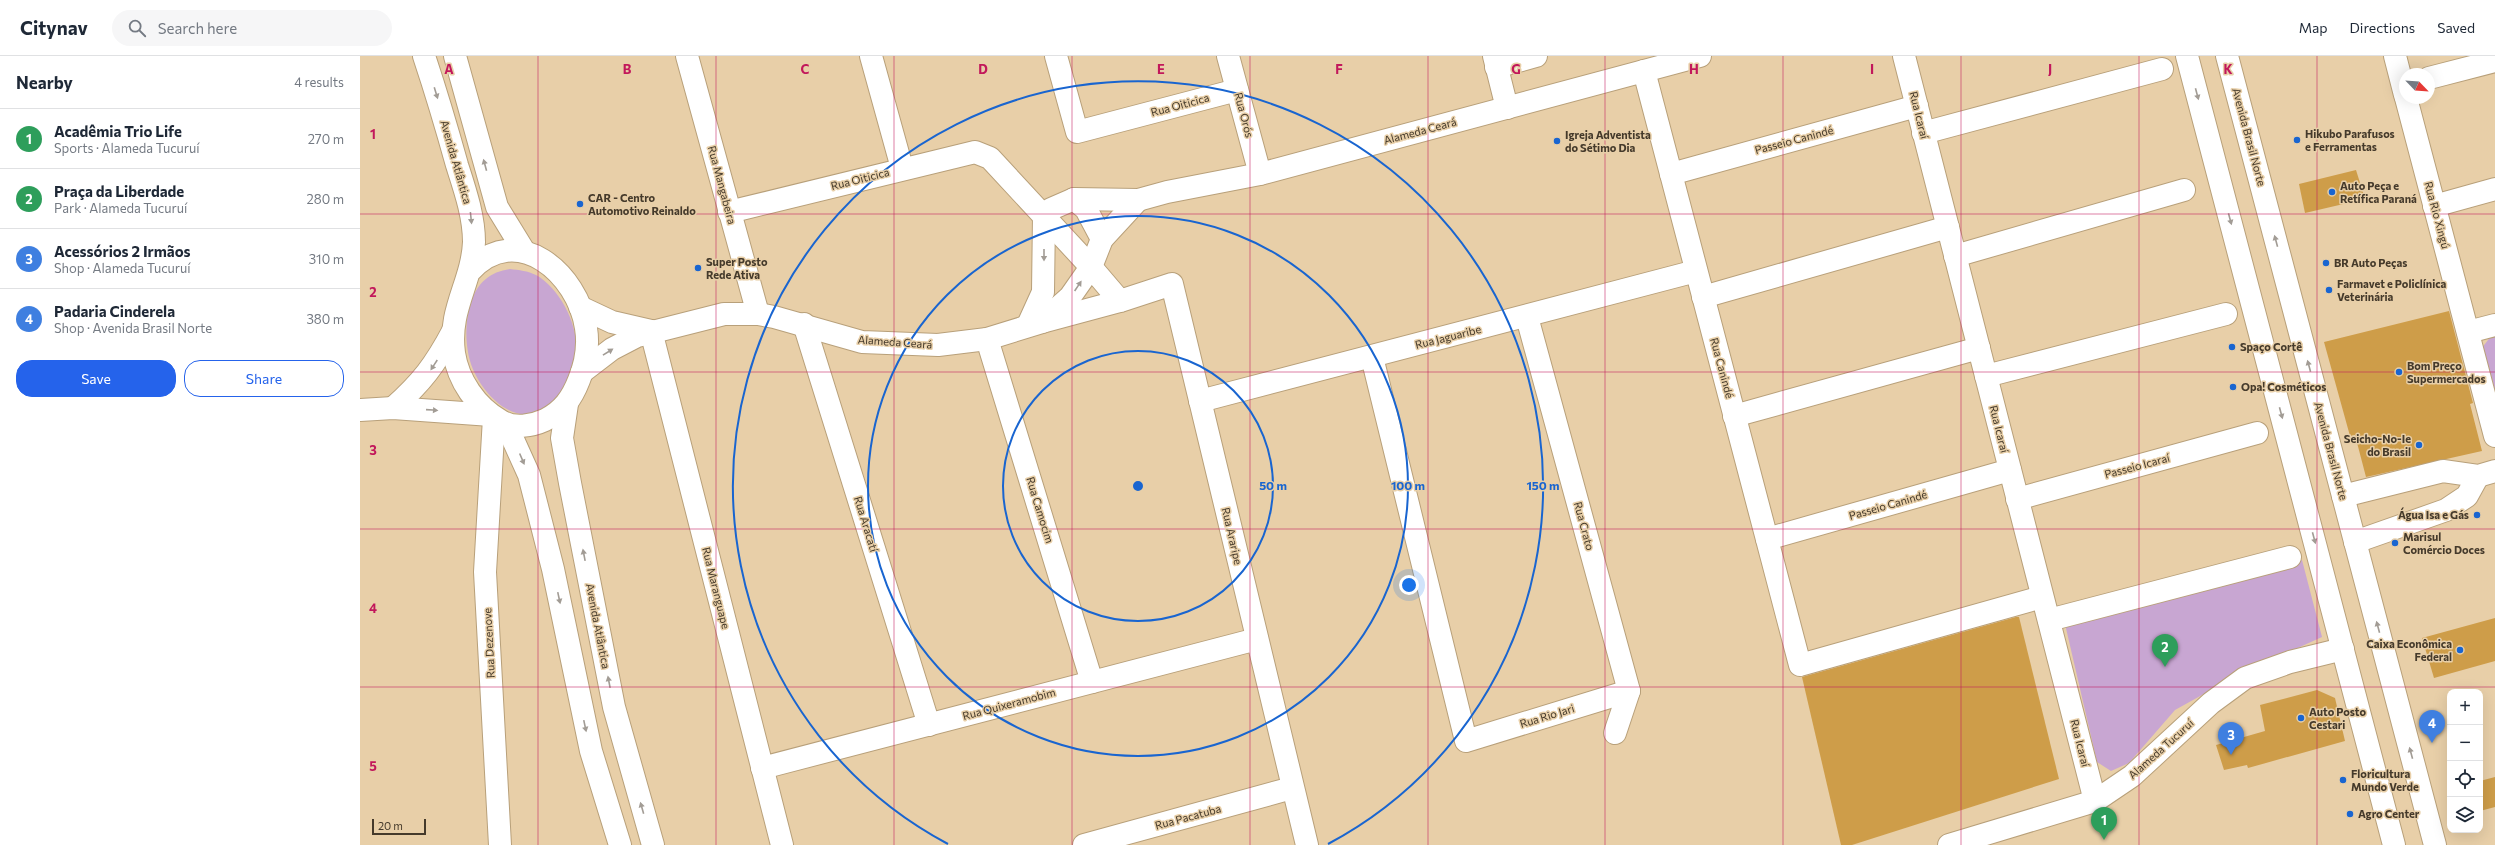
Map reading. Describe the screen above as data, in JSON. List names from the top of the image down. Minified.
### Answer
{"streets":{"street":["Rua Oiticica","Rua Orós","Rua Icaraí","Alameda Ceará","Avenida Brasil Norte","Passeio Canindé","Avenida Atlântica","Rua Mangabeira","Rua Rio Xingú","Rua Jaguaribe","Rua Canindé","Passeio Icaraí","Rua Camocim","Rua Aracatí","Rua Crato","Rua Araripe","Rua Maranguape","Rua Dezenove","Rua Quixeramobim","Rua Rio Jari","Alameda Tucuruí","Rua Pacatuba"]},"crossings":[["Rua Oiticica","Rua Orós"],["Rua Oiticica","Rua Mangabeira"],["Rua Orós","Alameda Ceará"],["Rua Icaraí","Passeio Canindé"],["Rua Icaraí","Rua Canindé"],["Rua Icaraí","Passeio Icaraí"],["Rua Icaraí","Alameda Tucuruí"],["Alameda Ceará","Avenida Atlântica"],["Alameda Ceará","Rua Mangabeira"],["Alameda Ceará","Rua Canindé"],["Alameda Ceará","Rua Camocim"],["Alameda Ceará","Rua Aracatí"],["Alameda Ceará","Rua Maranguape"],["Passeio Canindé","Rua Canindé"],["Avenida Atlântica","Rua Dezenove"],["Rua Jaguaribe","Rua Canindé"],["Rua Jaguaribe","Rua Crato"],["Rua Jaguaribe","Rua Araripe"],["Rua Jaguaribe","Rua Rio Jari"],["Rua Camocim","Rua Quixeramobim"],["Rua Aracatí","Rua Quixeramobim"],["Rua Crato","Rua Rio Jari"],["Rua Araripe","Rua Quixeramobim"],["Rua Araripe","Rua Pacatuba"],["Rua Maranguape","Rua Quixeramobim"]],"places":["Hikubo Parafusos e Ferramentas","Igreja Adventista do Sétimo Dia","Auto Peça e Retífica Paraná","CAR - Centro Automotivo Reinaldo","BR Auto Peças","Super Posto Rede Ativa","Farmavet e Policlínica Veterinária","Spaço Cortê","Bom Preço Supermercados","Opa! Cosméticos","Seicho-No-Ie do Brasil","Água Isa e Gás","Marisul Comércio Doces","Caixa Econômica Federal","Auto Posto Cestari","Floricultura Mundo Verde","Agro Center"],"scale_bar":"20 m","north":"bottom right","page":{"header":"Citynav","search":"Search here","nav":["Map","Directions","Saved"],"heading":["Nearby","4 results"],"list":[{"mark":"1","name":"Acadêmia Trio Life","note":"Sports · Alameda Tucuruí","value":"270 m"},{"mark":"2","name":"Praça da Liberdade","note":"Park · Alameda Tucuruí","value":"280 m"},{"mark":"3","name":"Acessórios 2 Irmãos","note":"Shop · Alameda Tucuruí","value":"310 m"},{"mark":"4","name":"Padaria Cinderela","note":"Shop · Avenida Brasil Norte","value":"380 m"}],"buttons":["Save","Share"],"pins":["2","4","3","1"],"map_buttons":["+","−"],"scale":"20 m"},"grid":{"columns":["A","B","C","D","E","F","G","H","I","J","K"],"rows":["1","2","3","4","5"]},"rings":["50 m","100 m","150 m"]}
